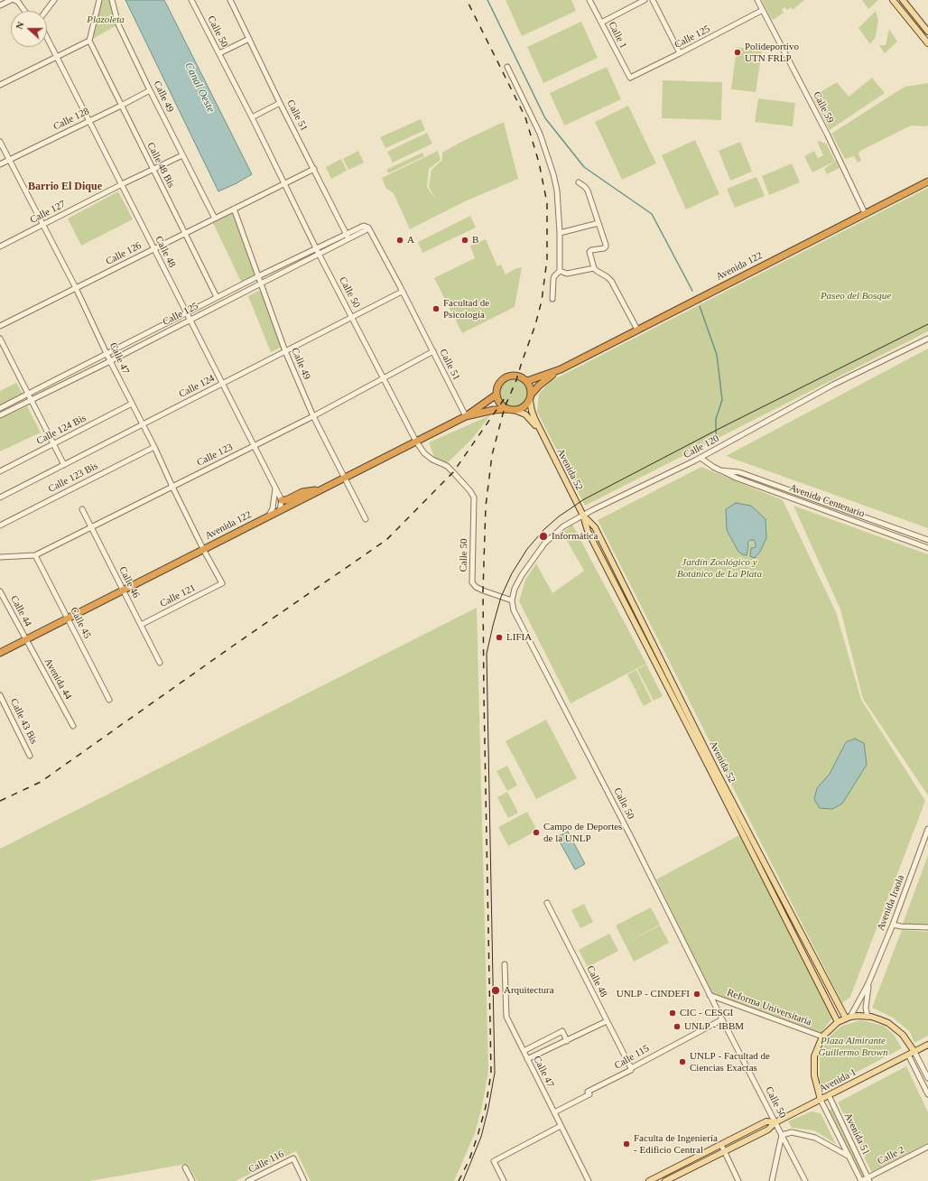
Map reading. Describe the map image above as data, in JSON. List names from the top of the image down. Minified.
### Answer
{"streets":{"highway":["Avenida 122"],"main road":["Avenida 52","Avenida 1"],"street":["Calle 50","Calle 1","Calle 125","Calle 49","Calle 59","Calle 51","Calle 128","Calle 48 Bis","Calle 127","Calle 48","Calle 126","Calle 47","Calle 124","Calle 124 Bis","Calle 120","Calle 123","Calle 123 Bis","Avenida Centenario","Calle 46","Calle 121","Calle 44","Calle 45","Avenida 44","Calle 43 Bis","Avenida Iraola","Reforma Universitaria","Calle 115","Avenida 51","Calle 2","Calle 116"]},"crossings":[["Calle 50","Calle 125"],["Calle 50","Calle 126"],["Calle 50","Avenida 122"],["Calle 50","Calle 124"],["Calle 50","Calle 120"],["Calle 50","Calle 123"],["Calle 50","Reforma Universitaria"],["Calle 50","Calle 115"],["Calle 50","Avenida 1"],["Calle 1","Calle 125"],["Calle 125","Calle 49"],["Calle 125","Calle 59"],["Calle 125","Calle 51"],["Calle 125","Calle 48 Bis"],["Calle 125","Calle 48"],["Calle 125","Calle 47"],["Calle 49","Calle 128"],["Calle 49","Calle 127"],["Calle 49","Calle 126"],["Calle 49","Avenida 122"],["Calle 49","Calle 124"],["Calle 49","Calle 123"],["Calle 59","Avenida 122"],["Calle 51","Calle 126"],["Calle 51","Avenida 122"],["Calle 51","Calle 124"],["Calle 51","Calle 123"],["Calle 128","Calle 48 Bis"],["Calle 128","Calle 48"],["Calle 128","Calle 47"],["Calle 48 Bis","Calle 127"],["Calle 48 Bis","Calle 126"],["Calle 127","Calle 48"],["Calle 127","Calle 47"],["Calle 48","Calle 126"],["Calle 48","Calle 124"],["Calle 48","Calle 123"],["Calle 48","Calle 115"],["Calle 126","Calle 47"],["Avenida 122","Calle 47"],["Avenida 122","Avenida 52"],["Avenida 122","Calle 46"],["Avenida 122","Calle 44"],["Avenida 122","Calle 45"],["Avenida 122","Avenida 44"],["Calle 47","Calle 124"],["Calle 47","Calle 124 Bis"],["Calle 47","Calle 123"],["Calle 47","Calle 123 Bis"],["Calle 47","Calle 121"],["Calle 47","Calle 115"],["Calle 120","Avenida 52"],["Calle 120","Avenida Centenario"],["Calle 123","Calle 46"],["Calle 123","Calle 45"],["Avenida 52","Avenida Iraola"],["Calle 46","Calle 121"],["Calle 44","Avenida 44"],["Avenida 1","Avenida 51"],["Avenida 51","Calle 2"]],"districts":["Barrio El Dique"],"water":["Canal Oeste"],"parks":["Plazoleta","Paseo del Bosque","Jardín Zoológico y Botánico de La Plata","Plaza Almirante Guillermo Brown"],"places":["Polideportivo UTN FRLP","A","B","Facultad de Psicología","Informática","LIFIA","Campo de Deportes de la UNLP","Arquitectura","UNLP - CINDEFI","CIC - CESGI","UNLP - IBBM","UNLP - Facultad de Ciencias Exactas","Faculta de Ingeniería - Edificio Central"],"north":"left"}
